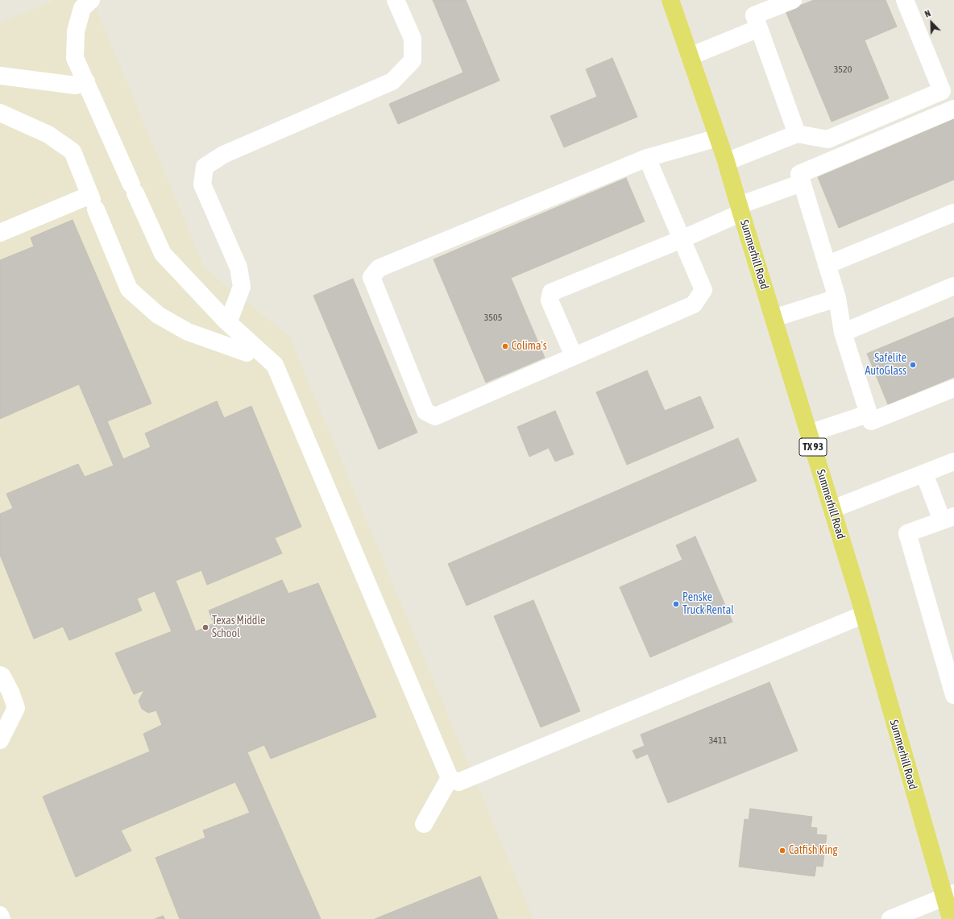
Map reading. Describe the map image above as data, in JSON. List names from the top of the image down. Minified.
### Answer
{"streets":{"main road":["Summerhill Road","TX 93"]},"places":["Colima's","Safelite AutoGlass","Penske Truck Rental","Texas Middle School","Catfish King"],"house_numbers":["3520","3505","3411"],"north":"top left"}
